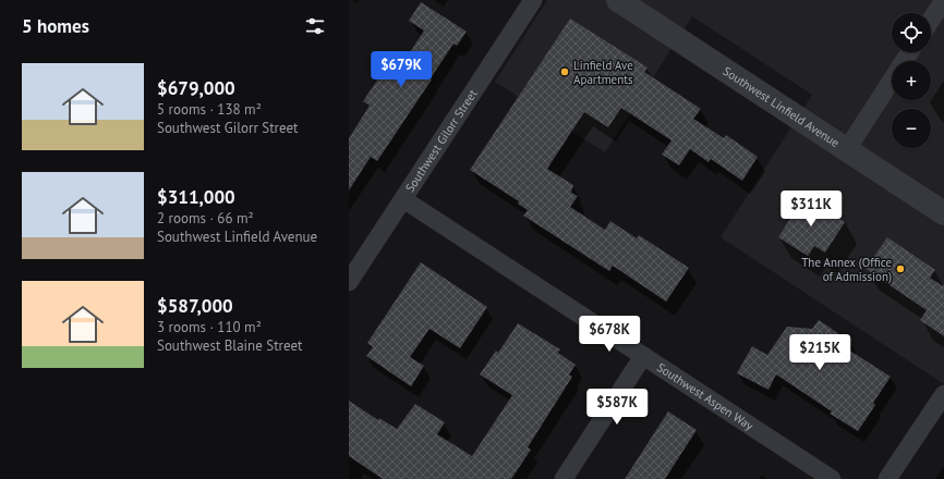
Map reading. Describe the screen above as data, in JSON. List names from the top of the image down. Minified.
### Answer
{"streets":{"street":["Southwest Linfield Avenue","Southwest Gilorr Street","Southwest Aspen Way"]},"crossings":[["Southwest Gilorr Street","Southwest Aspen Way"]],"places":["Linfield Ave Apartments","The Annex (Office of Admission)"],"page":{"heading":"5 homes","map_buttons":["+","−"],"price":["$679K","$311K","$678K","$215K","$587K"],"list":[{"name":"$679,000","note":"5 rooms · 138 m² · Southwest Gilorr Street"},{"name":"$311,000","note":"2 rooms · 66 m² · Southwest Linfield Avenue"},{"name":"$587,000","note":"3 rooms · 110 m² · Southwest Blaine Street"}]}}
